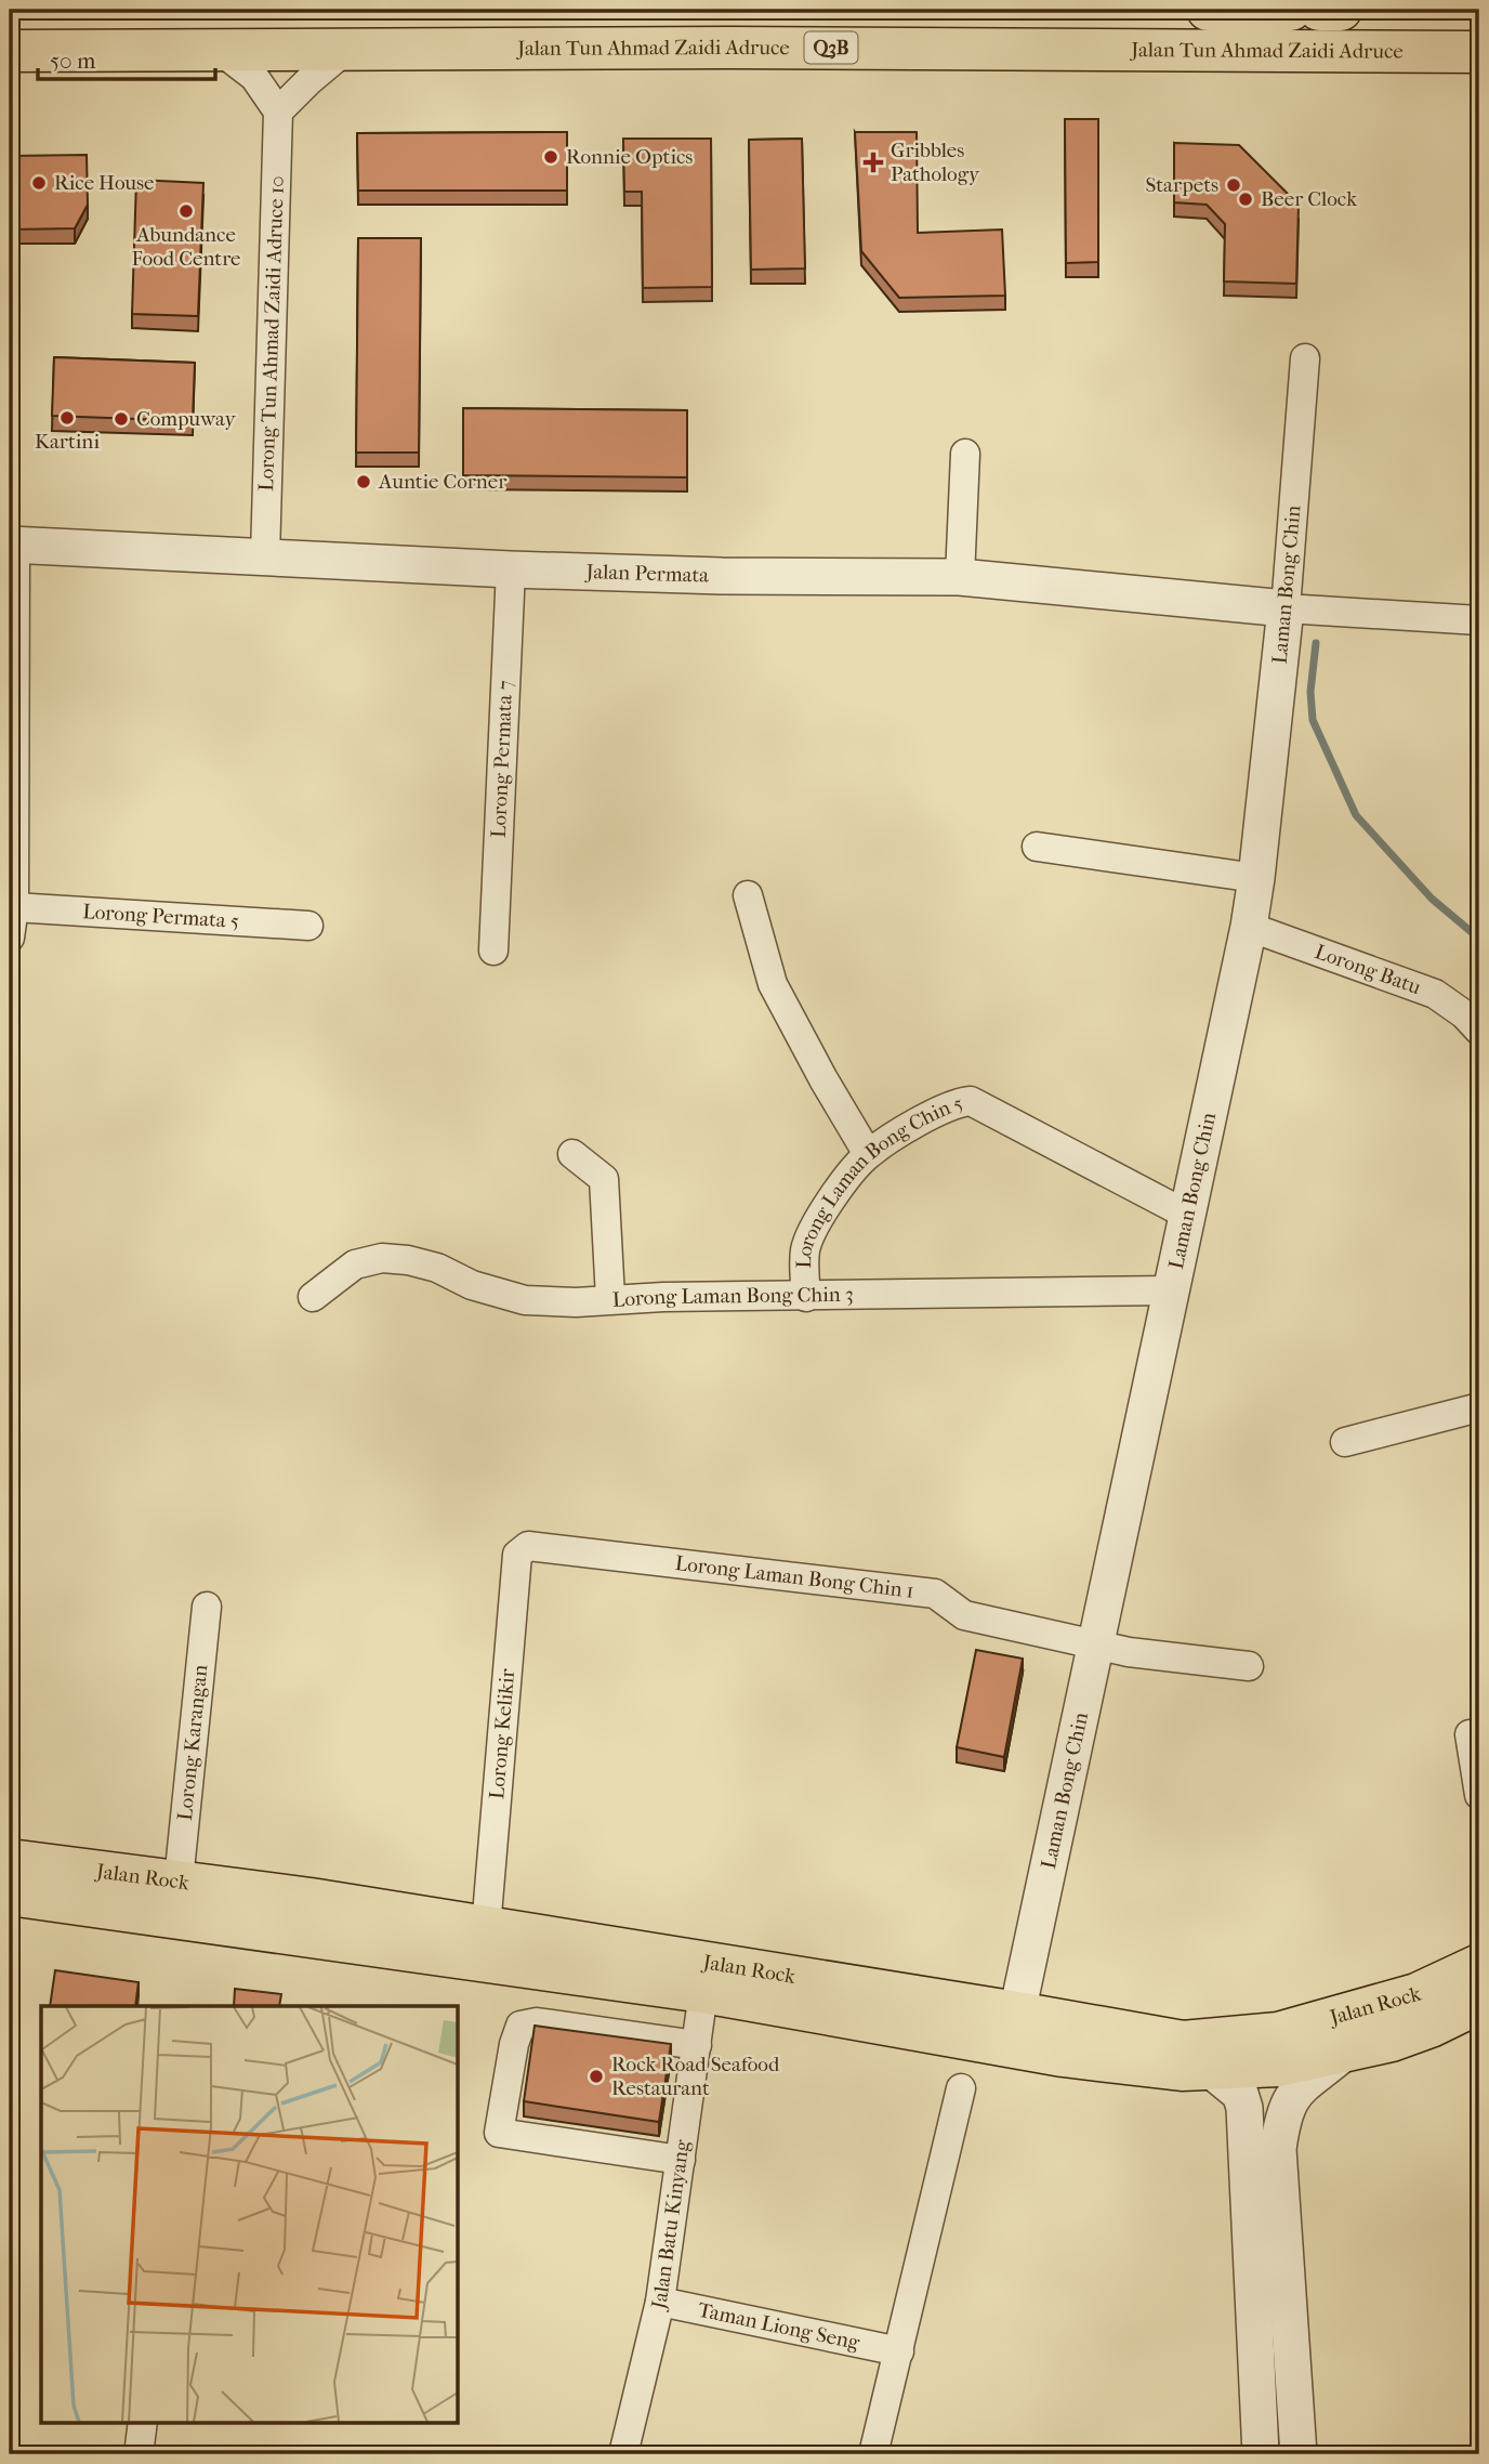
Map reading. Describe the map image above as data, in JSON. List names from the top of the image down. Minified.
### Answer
{"streets":{"main road":["Jalan Tun Ahmad Zaidi Adruce","Q3B","Jalan Rock"],"street":["Lorong Tun Ahmad Zaidi Adruce 10","Jalan Permata","Laman Bong Chin","Lorong Permata 7","Lorong Permata 5","Lorong Batu","Lorong Laman Bong Chin 5","Lorong Laman Bong Chin 3","Lorong Laman Bong Chin 1","Lorong Kelikir","Lorong Karangan","Jalan Batu Kinyang","Taman Liong Seng"]},"crossings":[["Lorong Tun Ahmad Zaidi Adruce 10","Jalan Permata"],["Jalan Permata","Laman Bong Chin"],["Jalan Permata","Lorong Permata 7"],["Laman Bong Chin","Lorong Batu"],["Laman Bong Chin","Lorong Laman Bong Chin 5"],["Laman Bong Chin","Lorong Laman Bong Chin 3"],["Laman Bong Chin","Lorong Laman Bong Chin 1"],["Laman Bong Chin","Jalan Rock"],["Lorong Laman Bong Chin 5","Lorong Laman Bong Chin 3"],["Lorong Laman Bong Chin 1","Lorong Kelikir"],["Lorong Kelikir","Jalan Rock"],["Lorong Karangan","Jalan Rock"],["Jalan Rock","Jalan Batu Kinyang"],["Jalan Batu Kinyang","Taman Liong Seng"]],"places":{"other":["Ronnie Optics","Rice House","Starpets","Beer Clock","Abundance Food Centre","Kartini","Compuway","Auntie Corner","Rock Road Seafood Restaurant"],"health":["Gribbles Pathology"]},"scale_bar":"50 m"}
